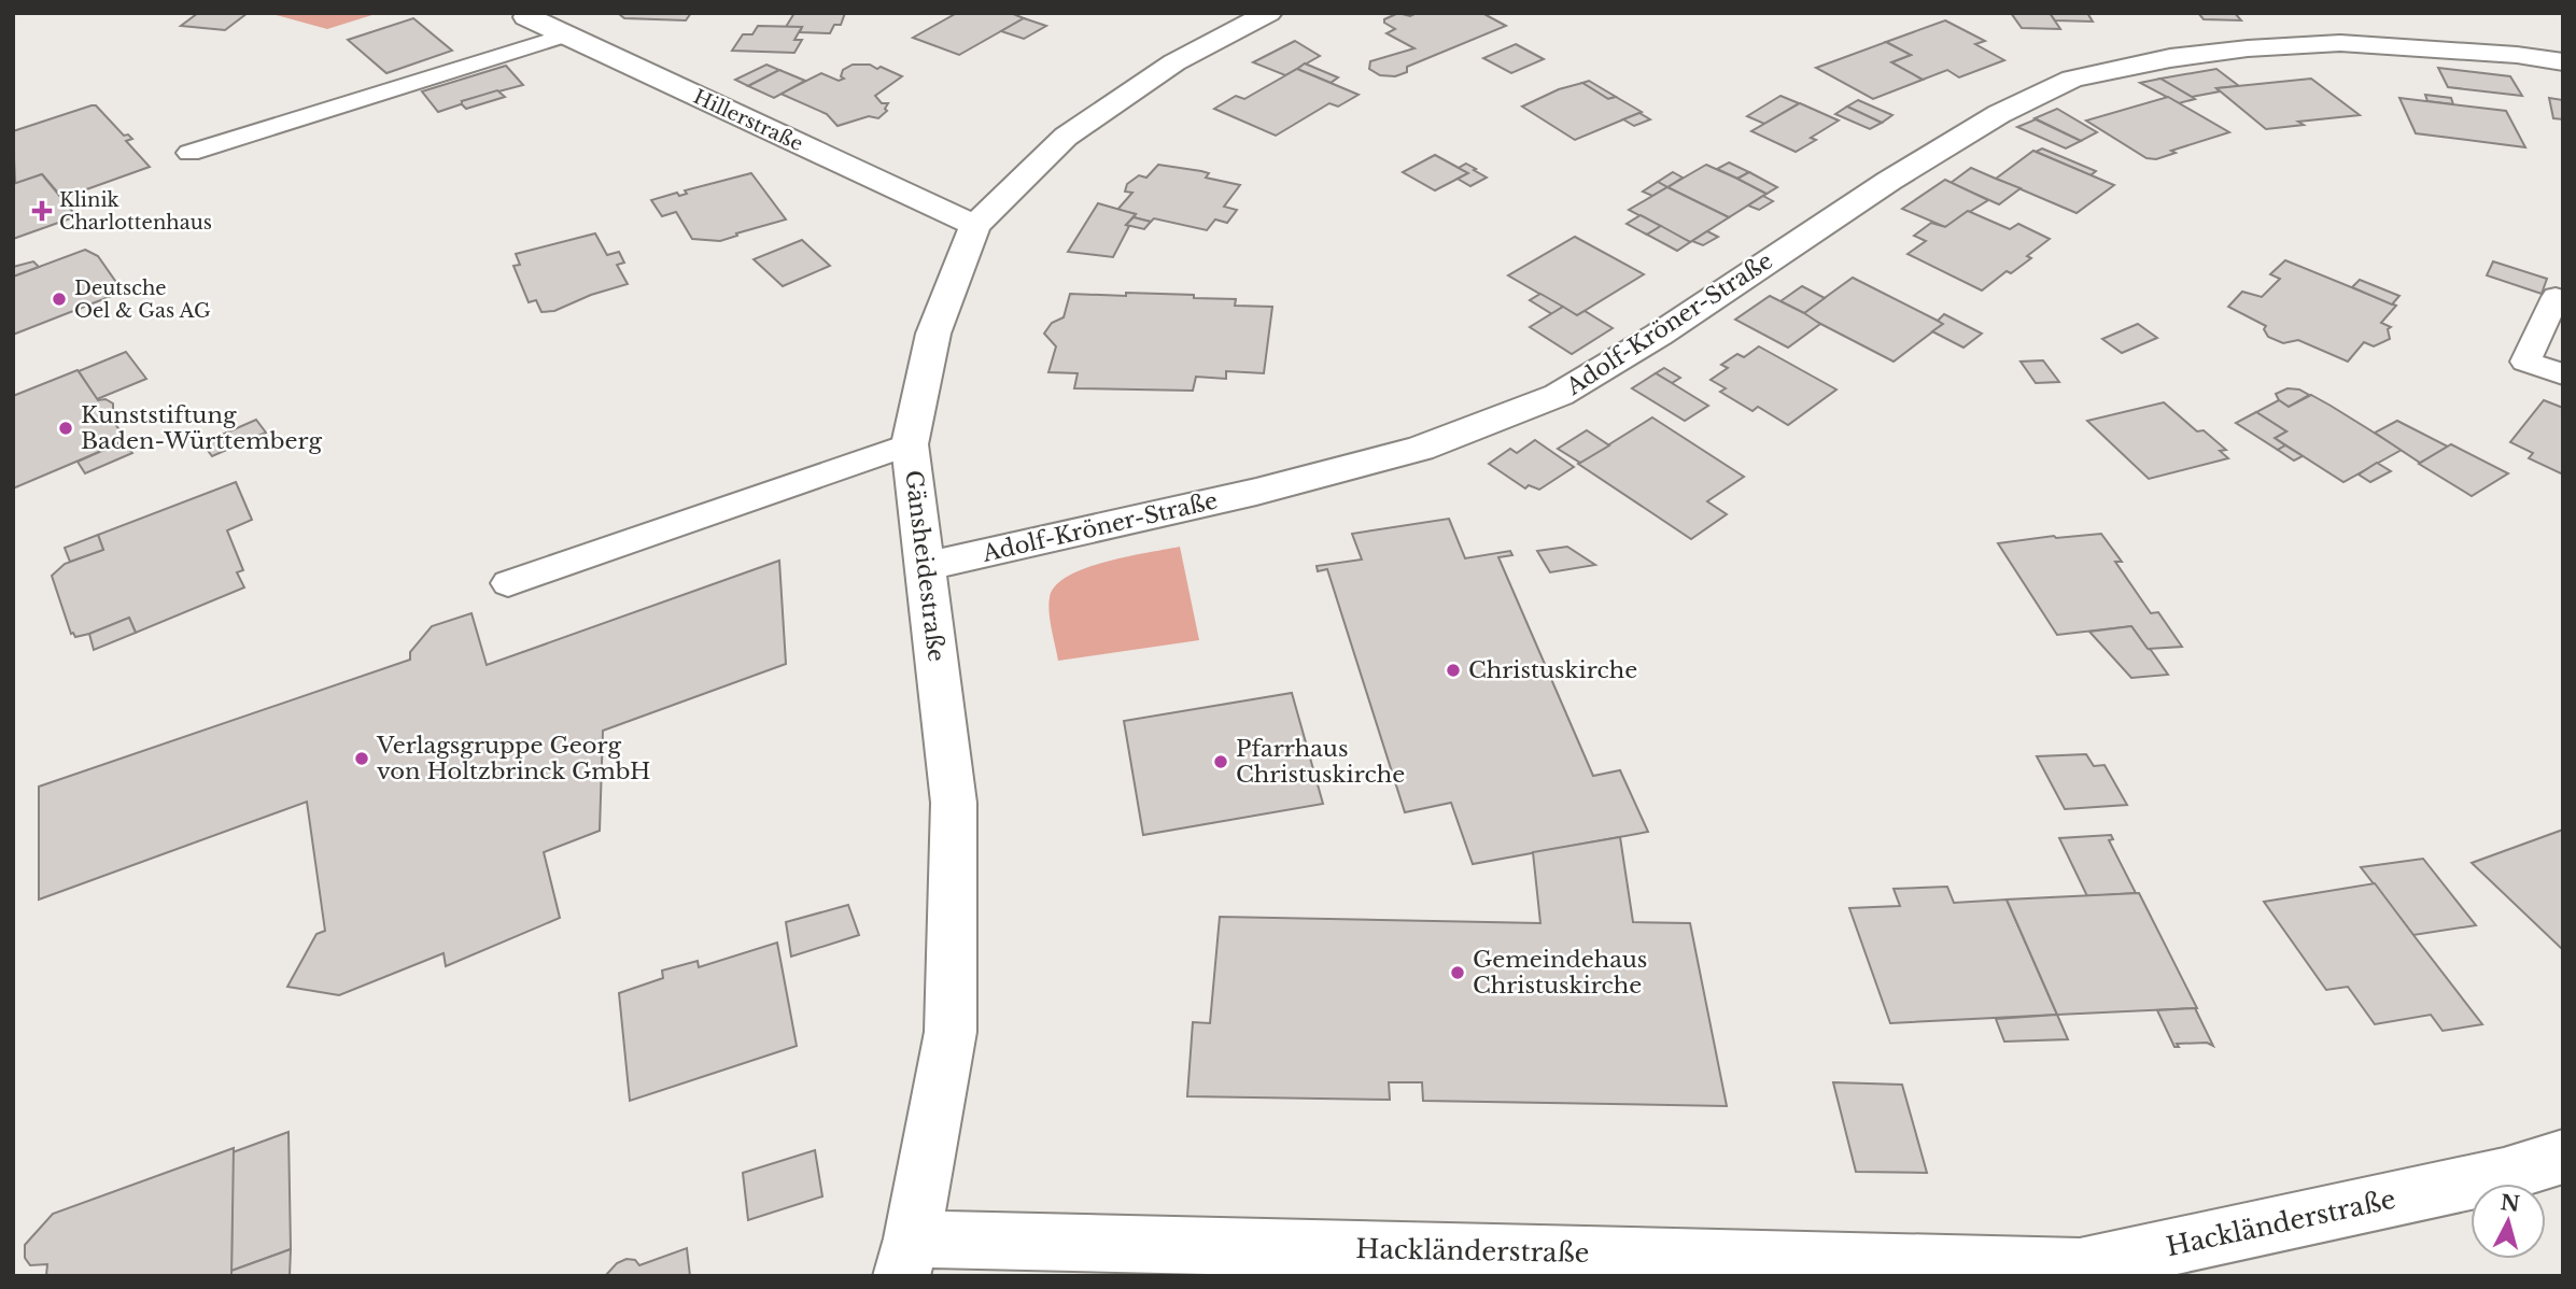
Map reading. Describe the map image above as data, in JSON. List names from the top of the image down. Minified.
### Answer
{"streets":{"street":["Hillerstraße","Adolf-Kröner-Straße","Gänsheidestraße","Hackländerstraße"]},"crossings":[["Hillerstraße","Gänsheidestraße"],["Adolf-Kröner-Straße","Gänsheidestraße"],["Gänsheidestraße","Hackländerstraße"]],"places":{"health":["Klinik Charlottenhaus"],"other":["Deutsche Oel & Gas AG","Kunststiftung Baden-Württemberg","Christuskirche","Verlagsgruppe Georg von Holtzbrinck GmbH","Pfarrhaus Christuskirche","Gemeindehaus Christuskirche"]},"north":"top"}
